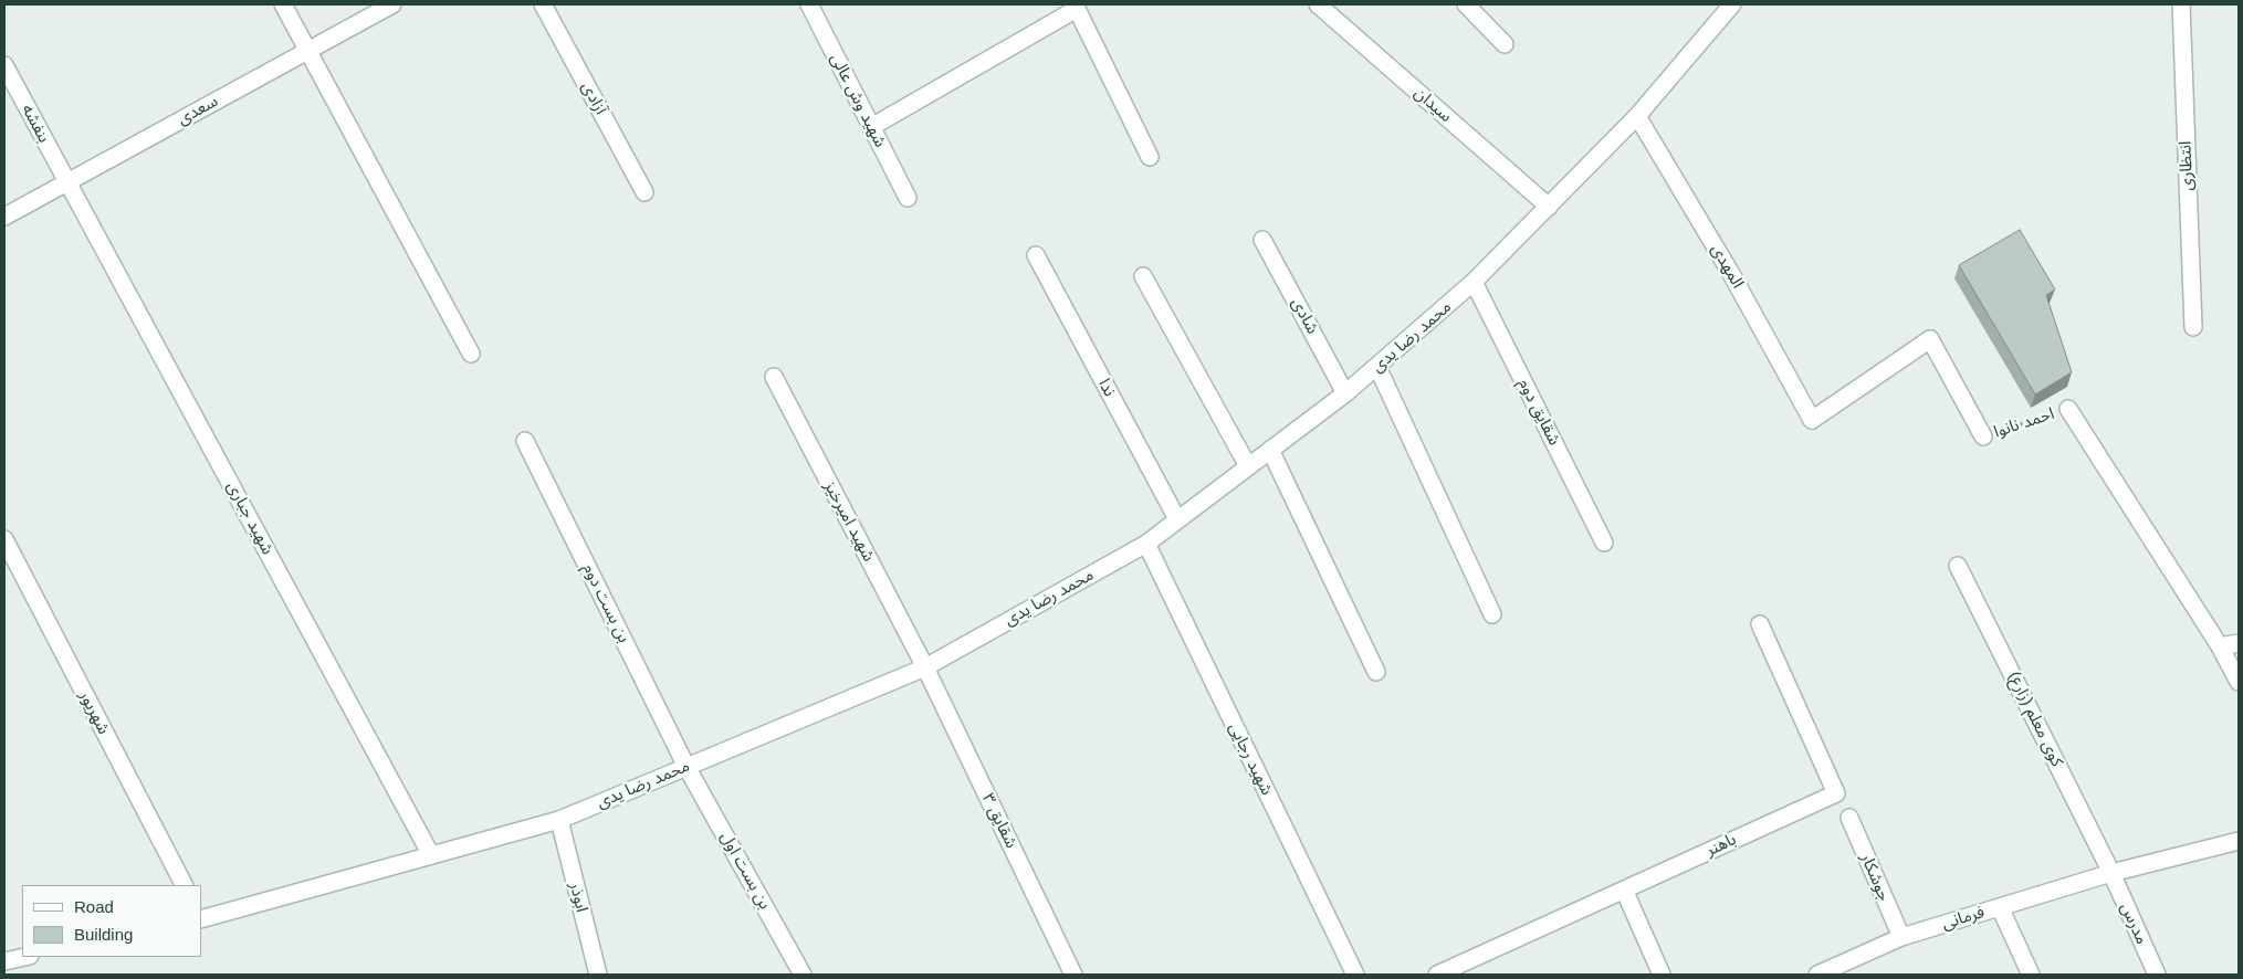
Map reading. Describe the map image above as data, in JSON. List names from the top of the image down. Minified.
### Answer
{"streets":{"street":["آزادی","شهید وش عالی","سیدان","سعدی","بنفشه","انتظاری","المهدی","شادی","محمد رضا یدی","ندا","شقایق دوم","احمد نانوا","شهید جباری","شهید امیرخیز","بن بست دوم","شهریور","کوی معلم (زارع)","شهید رجایی","شقایق ۳","باهنر","بن بست اول","جوشکار","ابوذر","فرمانی","مدرس"]},"crossings":[["سیدان","محمد رضا یدی"],["سعدی","بنفشه"],["سعدی","شهید جباری"],["بنفشه","شهید جباری"],["المهدی","محمد رضا یدی"],["المهدی","احمد نانوا"],["شادی","محمد رضا یدی"],["محمد رضا یدی","ندا"],["محمد رضا یدی","شقایق دوم"],["محمد رضا یدی","شهید جباری"],["محمد رضا یدی","شهید امیرخیز"],["محمد رضا یدی","بن بست دوم"],["محمد رضا یدی","شهید رجایی"],["محمد رضا یدی","شقایق ۳"],["محمد رضا یدی","بن بست اول"],["محمد رضا یدی","ابوذر"],["شهید امیرخیز","شقایق ۳"],["بن بست دوم","بن بست اول"],["کوی معلم (زارع)","فرمانی"],["کوی معلم (زارع)","مدرس"],["جوشکار","فرمانی"],["فرمانی","مدرس"]],"legend":["Road","Building"]}
